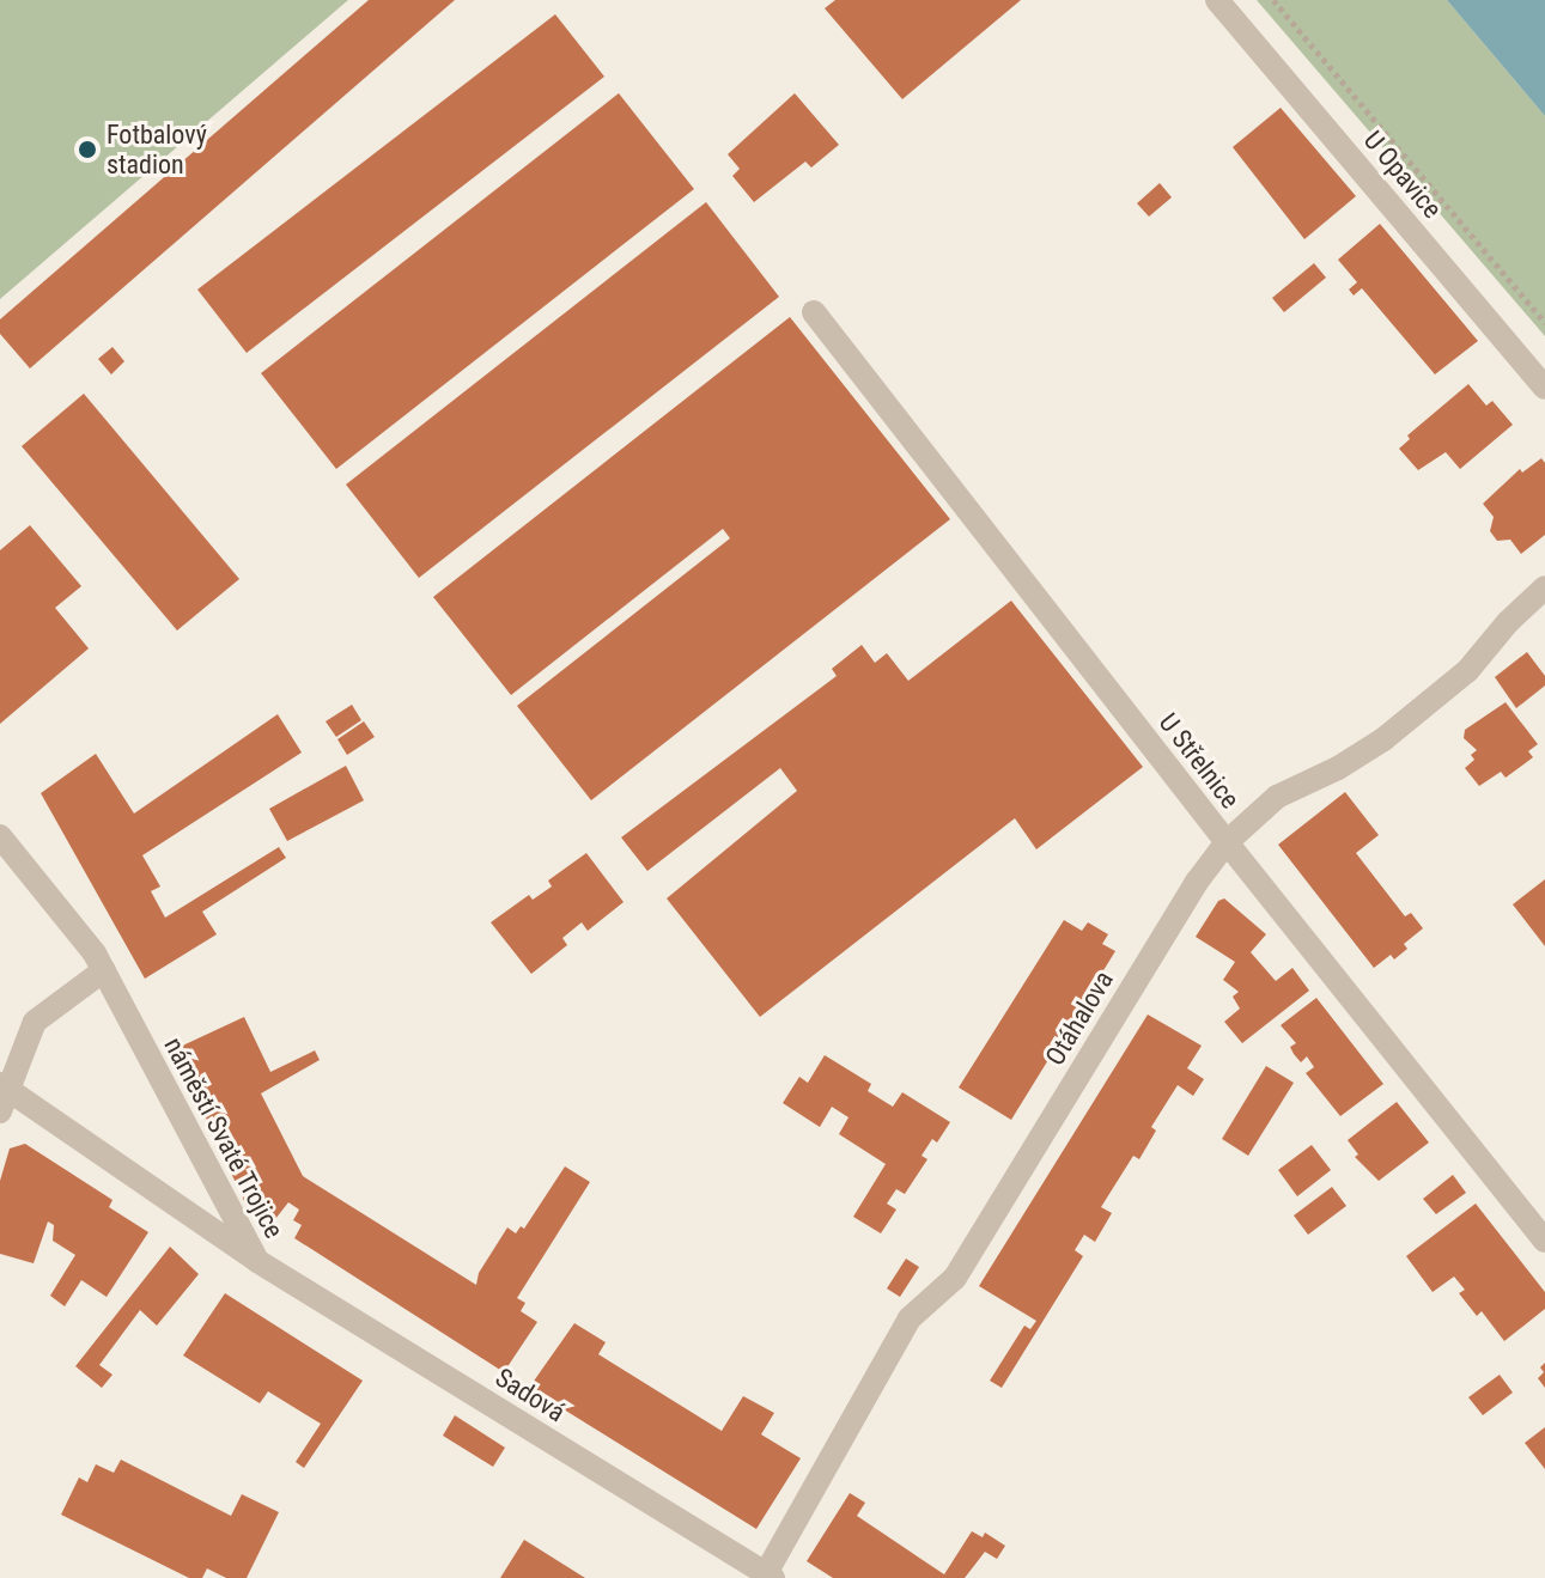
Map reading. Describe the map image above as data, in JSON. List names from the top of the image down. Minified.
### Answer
{"streets":{"street":["U Opavice","U Střelnice","Otáhalova","náměstí Svaté Trojice","Sadová"]},"crossings":[["U Střelnice","Otáhalova"],["Otáhalova","Sadová"],["náměstí Svaté Trojice","Sadová"]],"places":["Fotbalový stadion"]}
